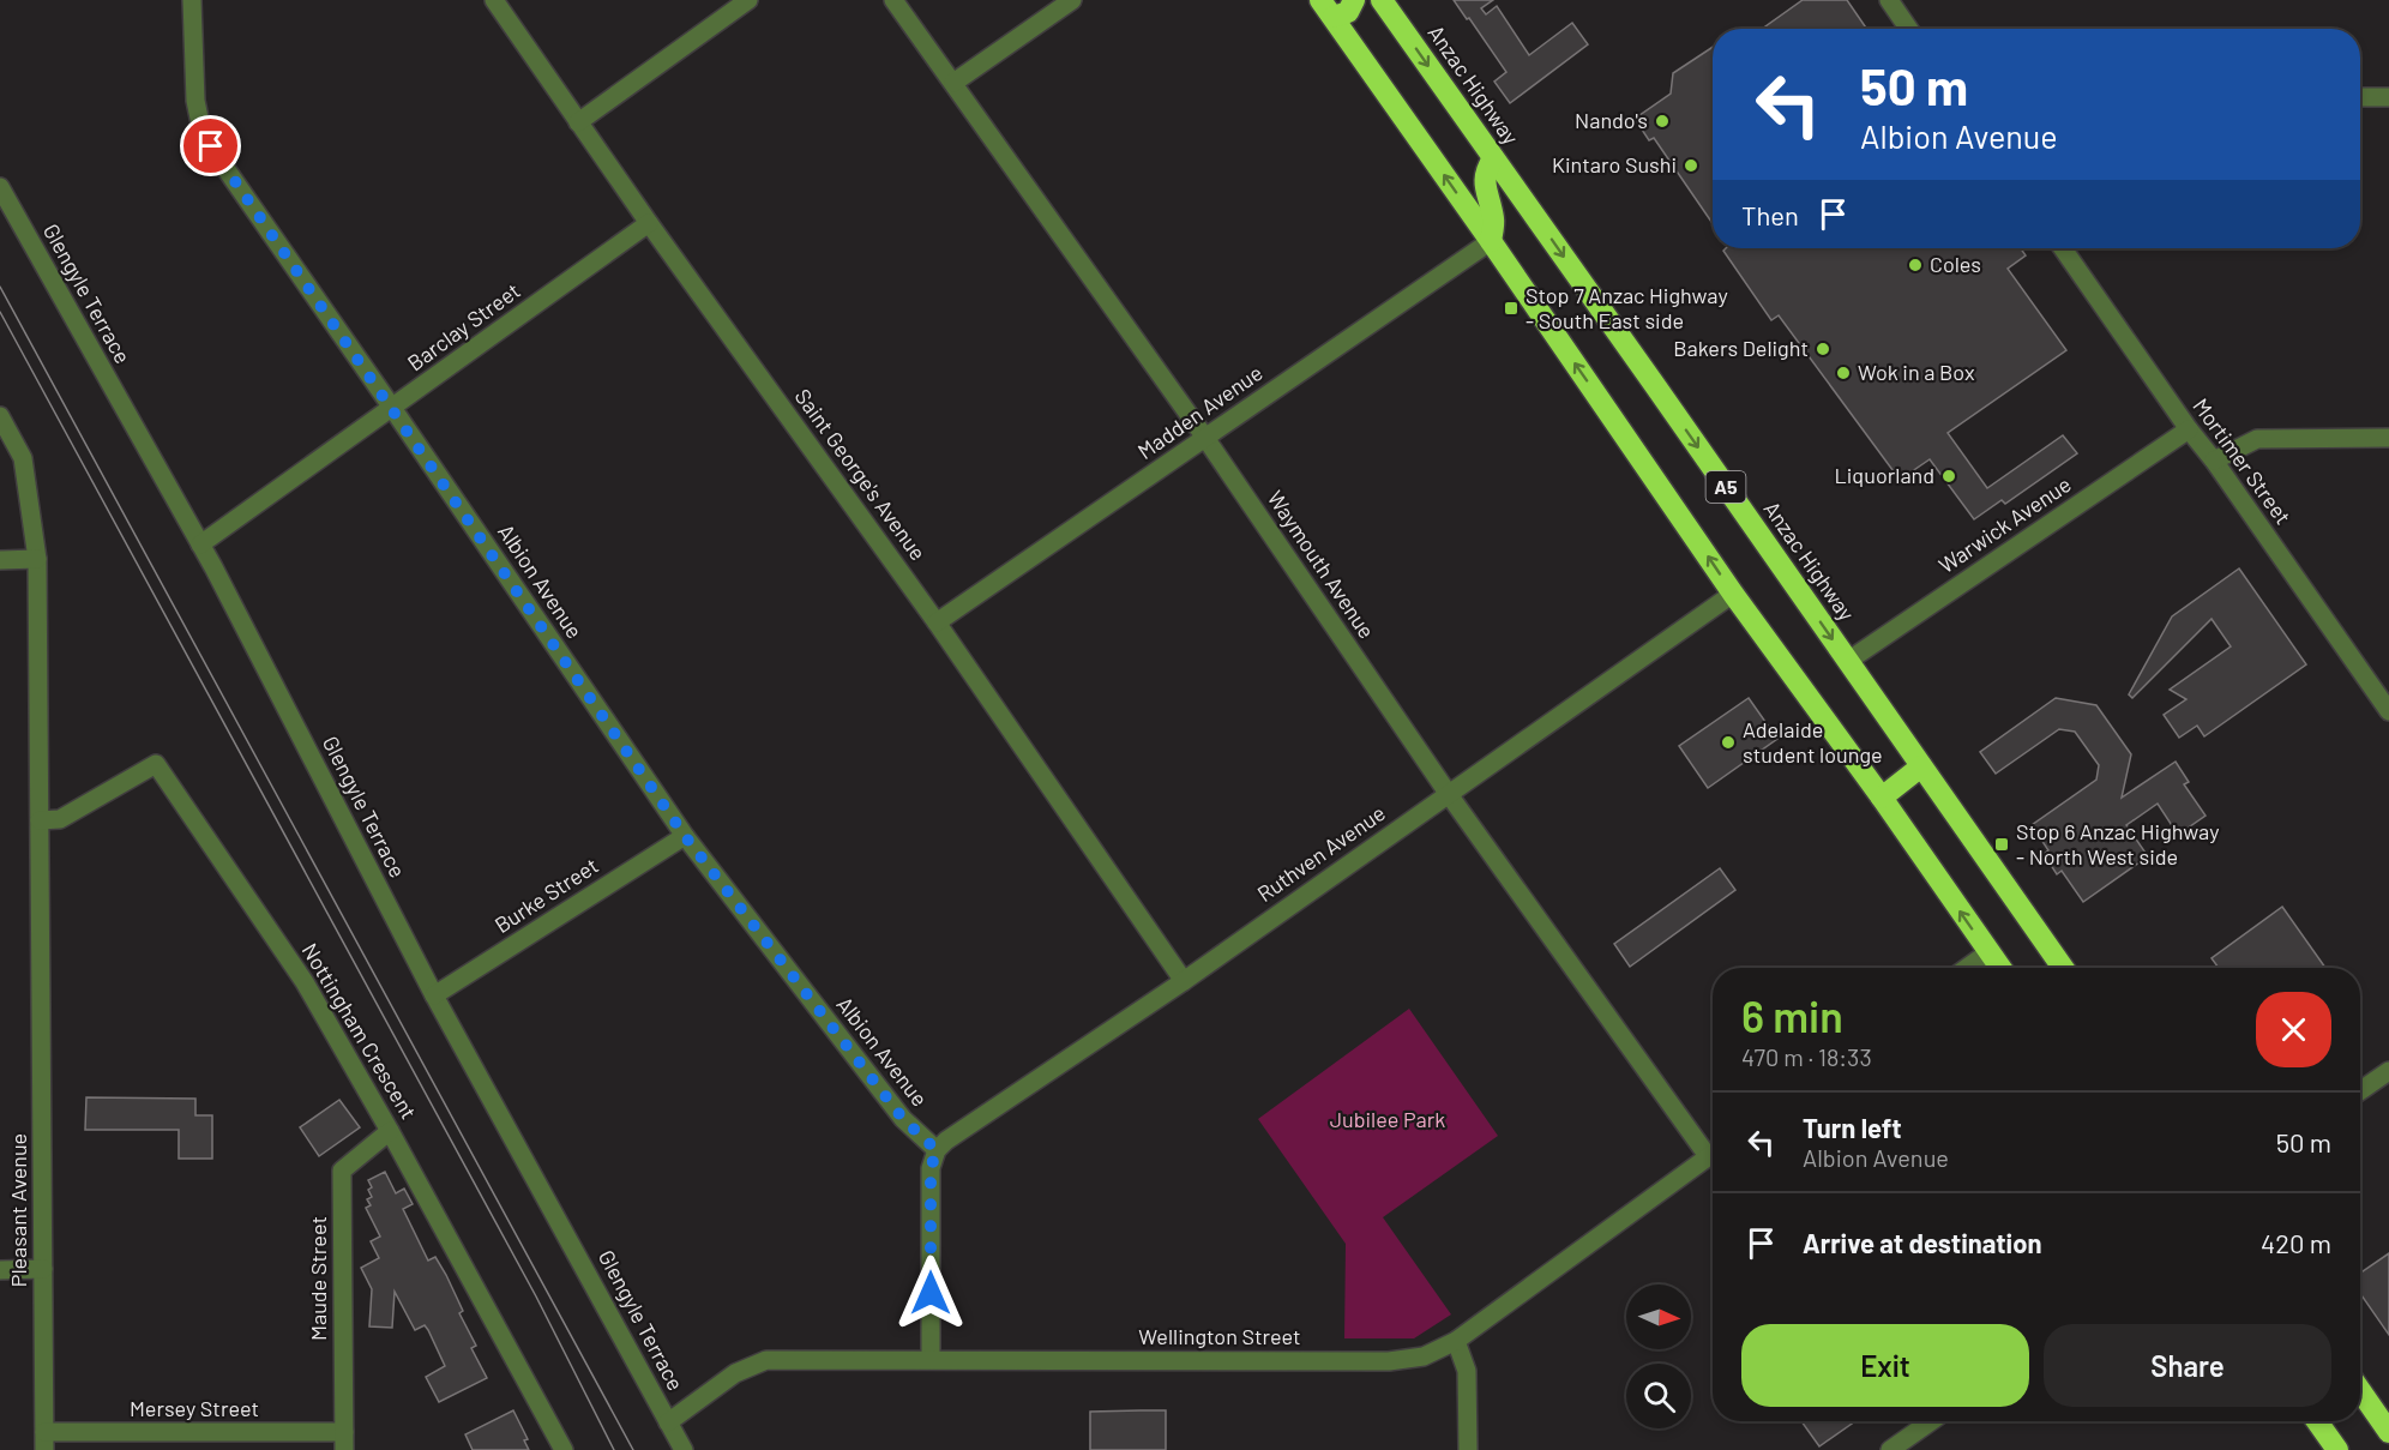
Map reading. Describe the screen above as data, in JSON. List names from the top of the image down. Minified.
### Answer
{"streets":{"highway":["Anzac Highway","A5"],"street":["Glengyle Terrace","Barclay Street","Madden Avenue","Mortimer Street","Saint George's Avenue","Warwick Avenue","Waymouth Avenue","Albion Avenue","Ruthven Avenue","Burke Street","Nottingham Crescent","Pleasant Avenue","Maude Street","Wellington Street","Mersey Street"]},"crossings":[["Anzac Highway","Warwick Avenue"],["Glengyle Terrace","Barclay Street"],["Glengyle Terrace","Burke Street"],["Glengyle Terrace","Wellington Street"],["Barclay Street","Saint George's Avenue"],["Barclay Street","Albion Avenue"],["Madden Avenue","Saint George's Avenue"],["Madden Avenue","A5"],["Madden Avenue","Waymouth Avenue"],["Mortimer Street","Warwick Avenue"],["Saint George's Avenue","Ruthven Avenue"],["A5","Ruthven Avenue"],["Waymouth Avenue","Ruthven Avenue"],["Albion Avenue","Ruthven Avenue"],["Albion Avenue","Burke Street"],["Nottingham Crescent","Pleasant Avenue"],["Nottingham Crescent","Maude Street"],["Pleasant Avenue","Mersey Street"],["Maude Street","Mersey Street"]],"parks":["Jubilee Park"],"places":{"other":["Nando's","Kintaro Sushi","Coles","Bakers Delight","Wok in a Box","Liquorland","Adelaide student lounge"],"transit":["Stop 7 Anzac Highway - South East side","Stop 6 Anzac Highway - North West side"]},"north":"right","page":{"turn":["50 m","Albion Avenue"],"then":"Then","heading":["6 min","470 m · 18:33"],"list":[{"name":"Turn left","note":"Albion Avenue","value":"50 m"},{"name":"Arrive at destination","value":"420 m"}],"buttons":["Exit","Share"]}}
